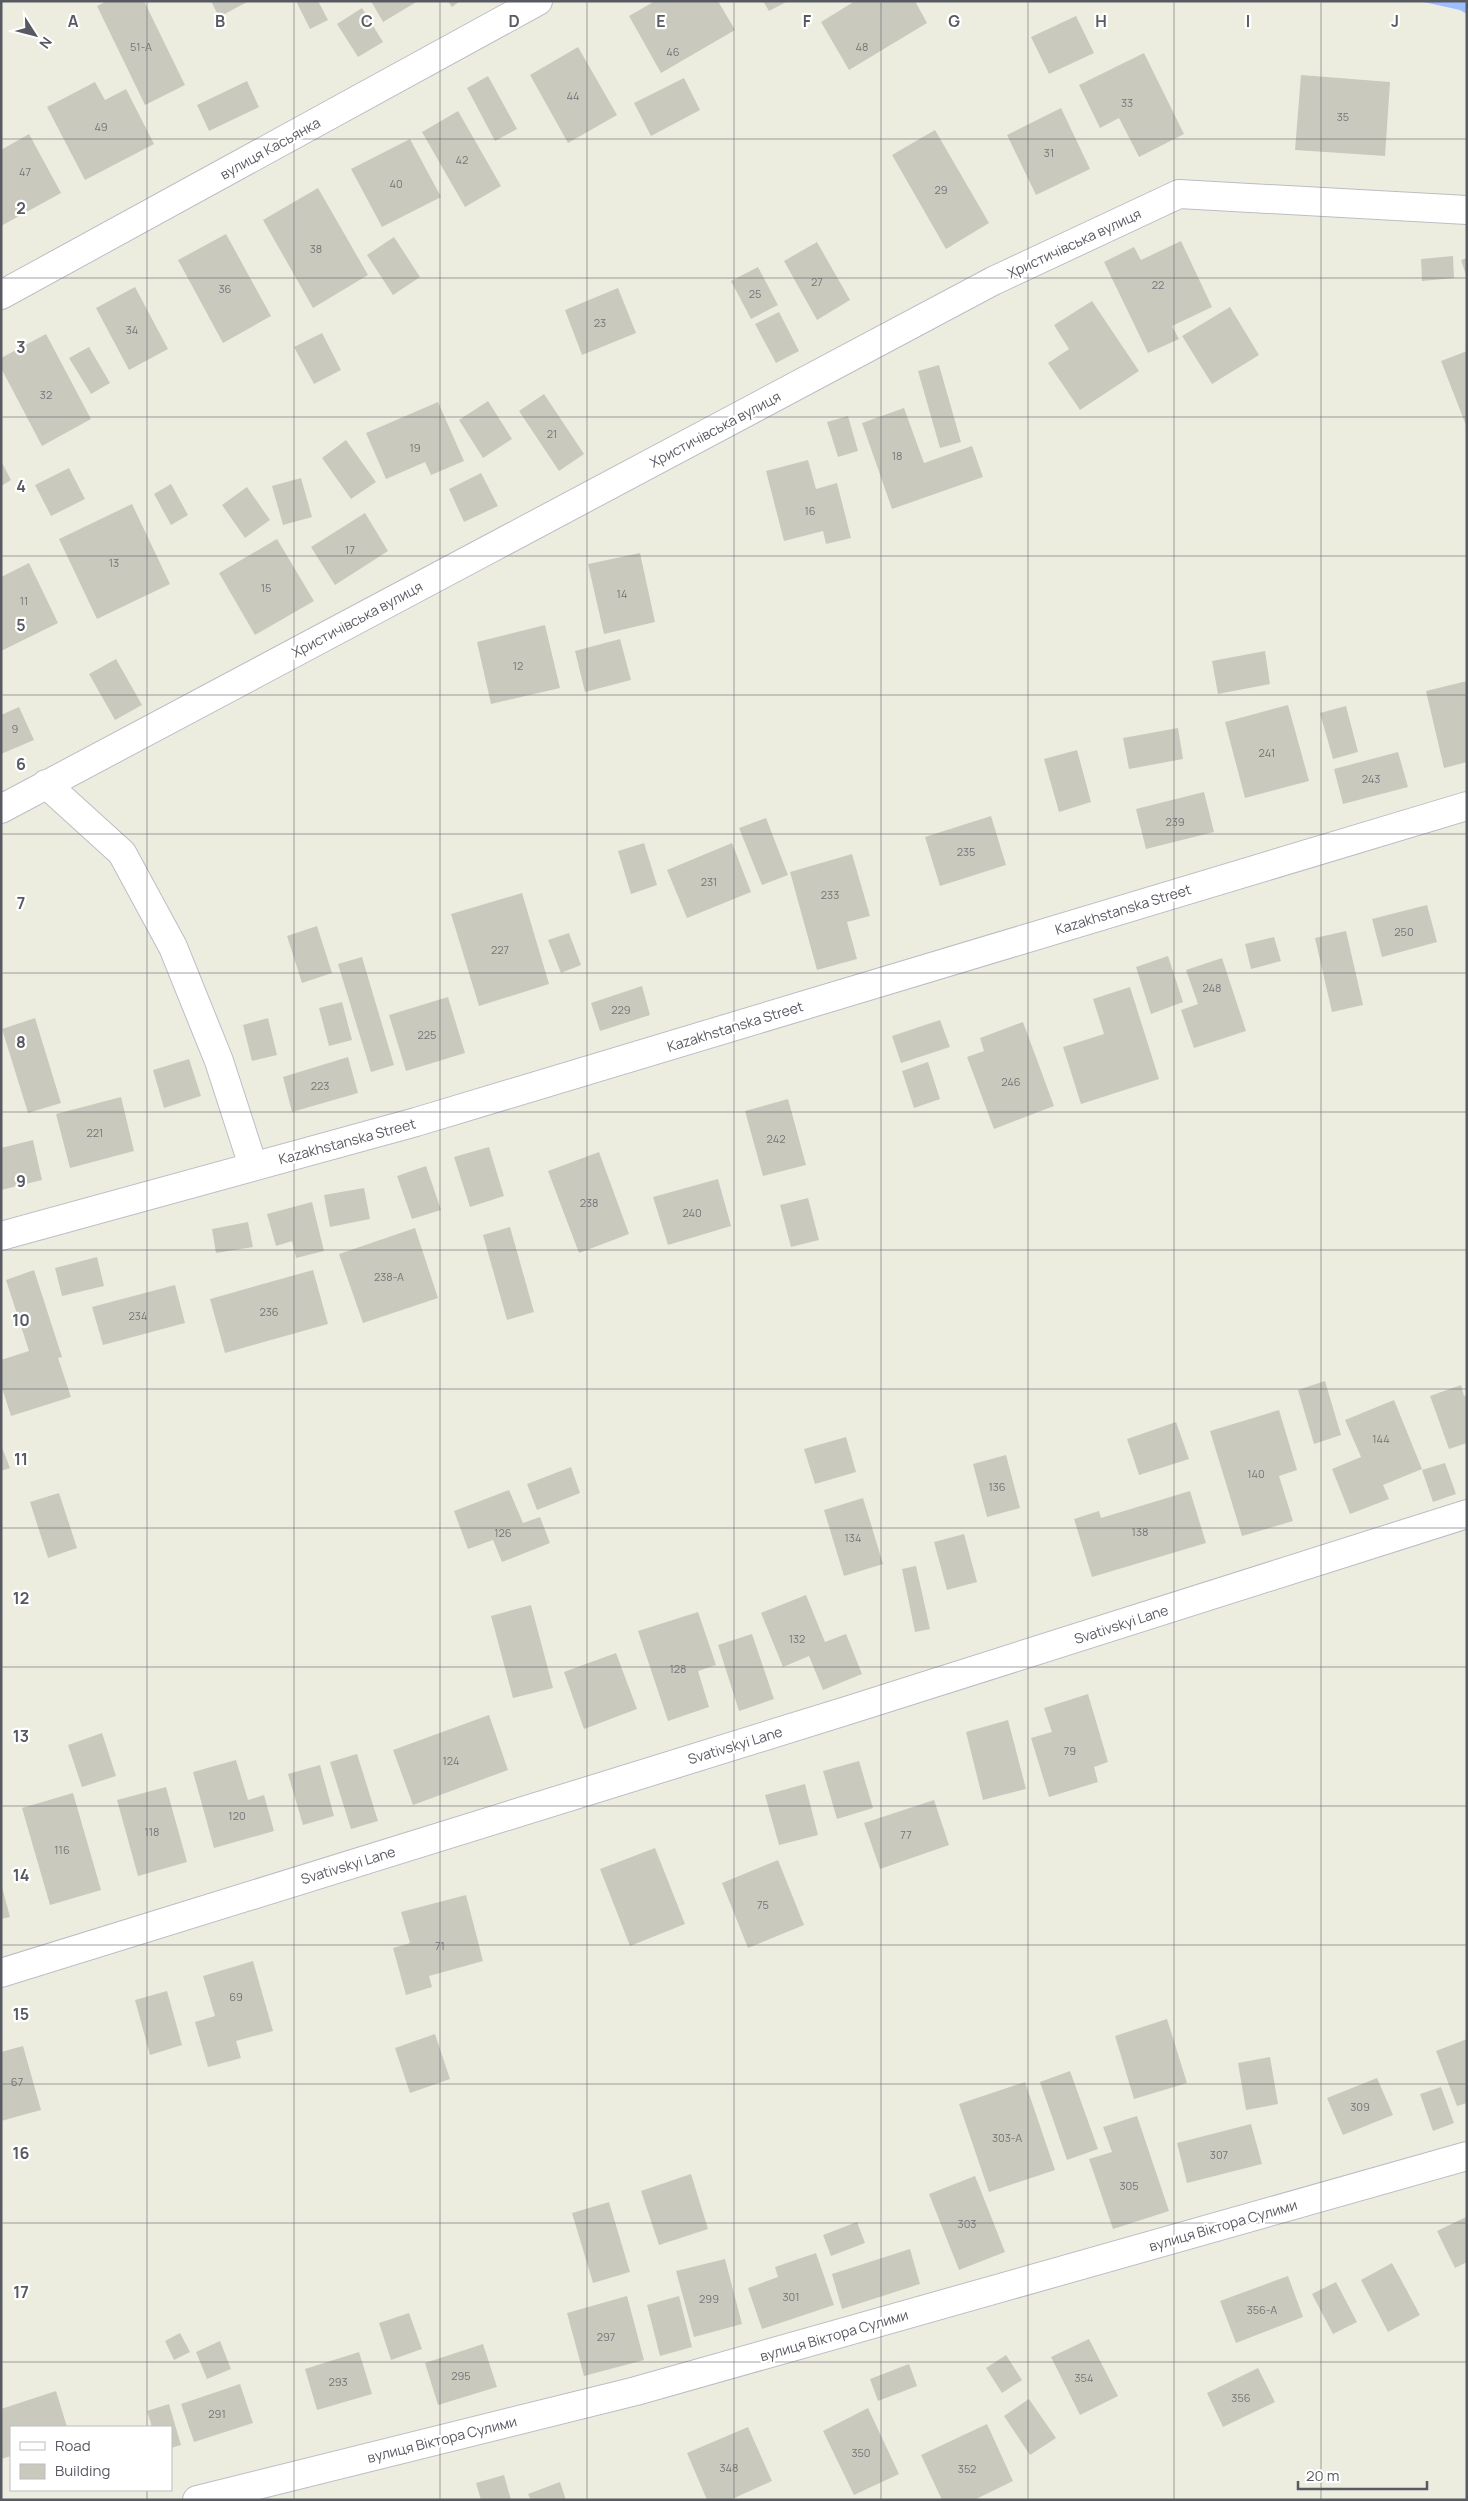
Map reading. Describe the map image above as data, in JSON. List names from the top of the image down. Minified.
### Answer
{"streets":{"street":["вулиця Касьянка","Христичівська вулиця","Kazakhstanska Street","Svativskyi Lane","вулиця Віктора Сулими"]},"house_numbers":["51-А","48","46","44","33","35","49","31","42","47","40","29","38","27","22","36","25","23","34","32","21","19","18","16","17","13","15","14","11","12","9","241","243","239","235","231","233","250","227","248","229","225","246","223","221","242","238","240","238-А","236","234","144","140","136","138","126","134","132","128","79","124","120","118","77","116","75","71","69","67","309","303-А","307","305","303","301","299","356-А","297","295","354","293","356","291","350","348","352"],"legend":["Road","Building"],"scale_bar":"20 m","north":"bottom right","grid":{"columns":["A","B","C","D","E","F","G","H","I","J"],"rows":["2","3","4","5","6","7","8","9","10","11","12","13","14","15","16","17"]}}
